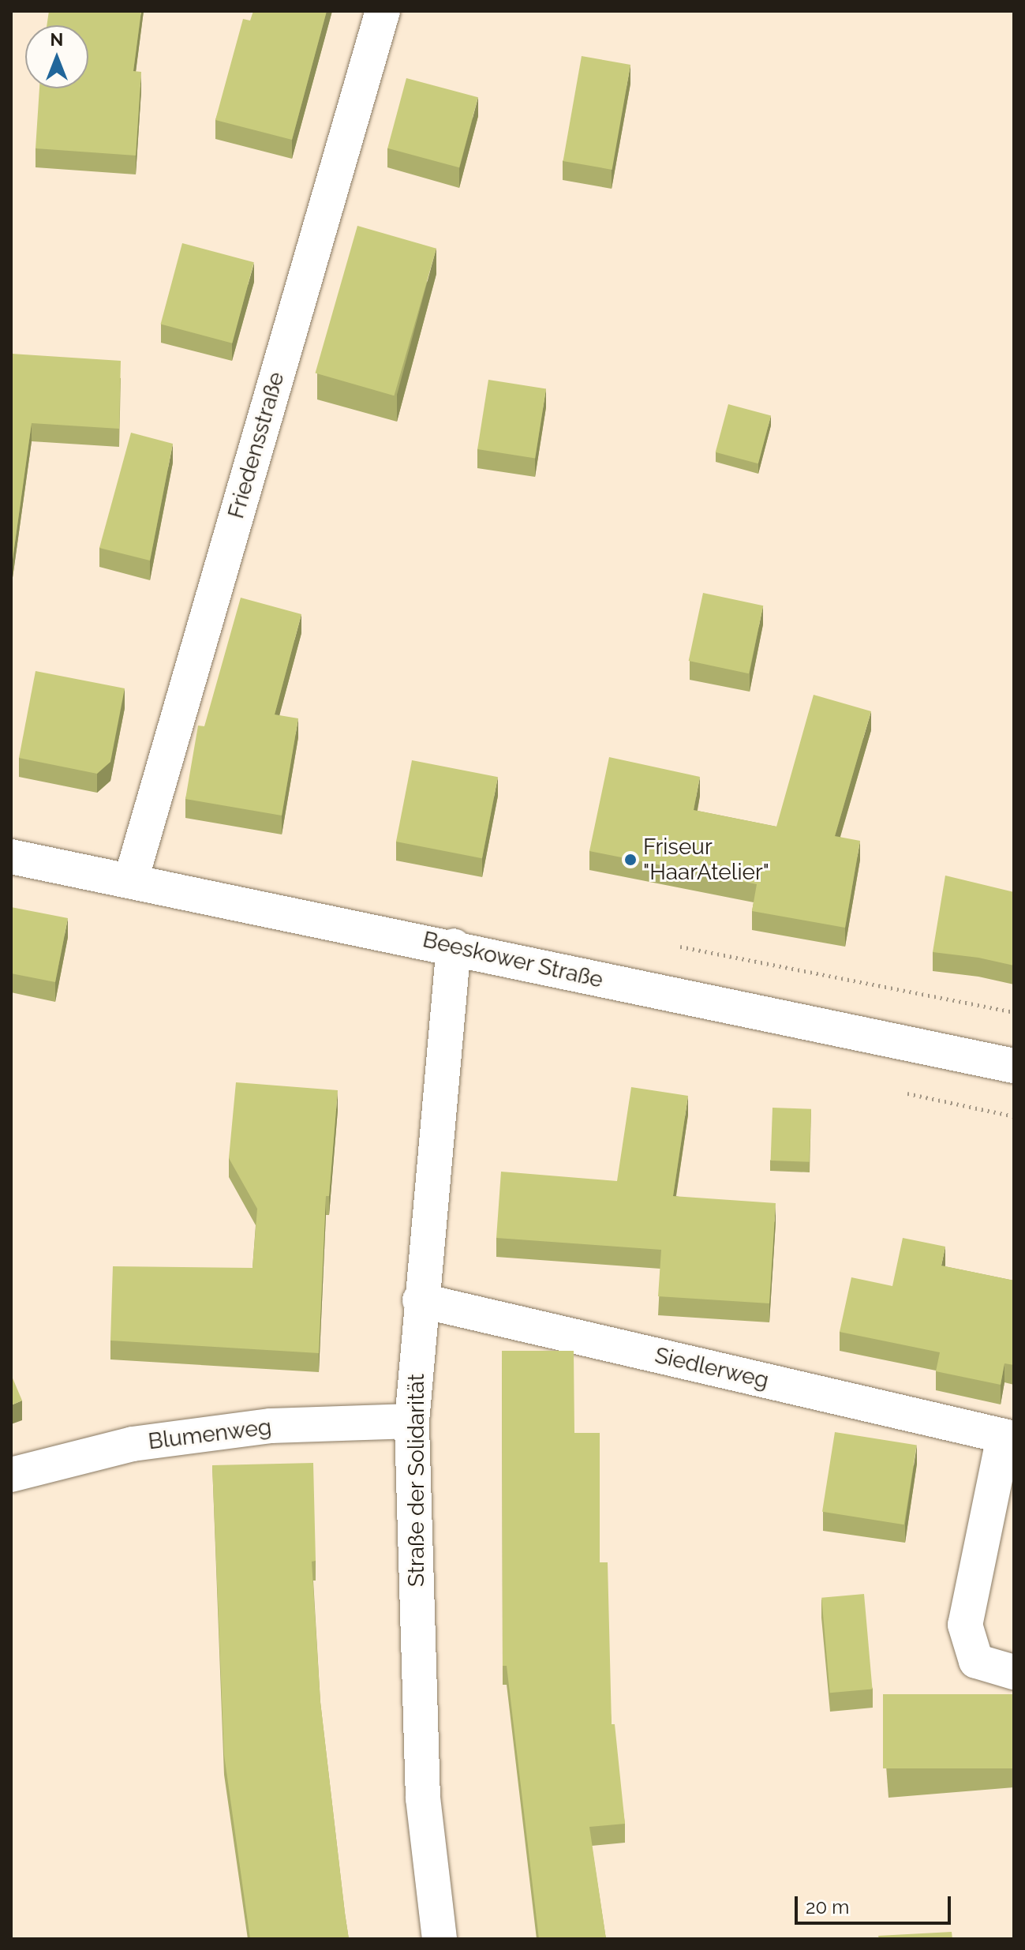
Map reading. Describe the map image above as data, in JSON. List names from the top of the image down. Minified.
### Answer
{"streets":{"street":["Friedensstraße","Beeskower Straße","Siedlerweg","Blumenweg","Straße der Solidarität"]},"crossings":[["Friedensstraße","Beeskower Straße"],["Beeskower Straße","Straße der Solidarität"],["Siedlerweg","Straße der Solidarität"],["Blumenweg","Straße der Solidarität"]],"places":["Friseur \"HaarAtelier\""],"scale_bar":"20 m","north":"top"}
